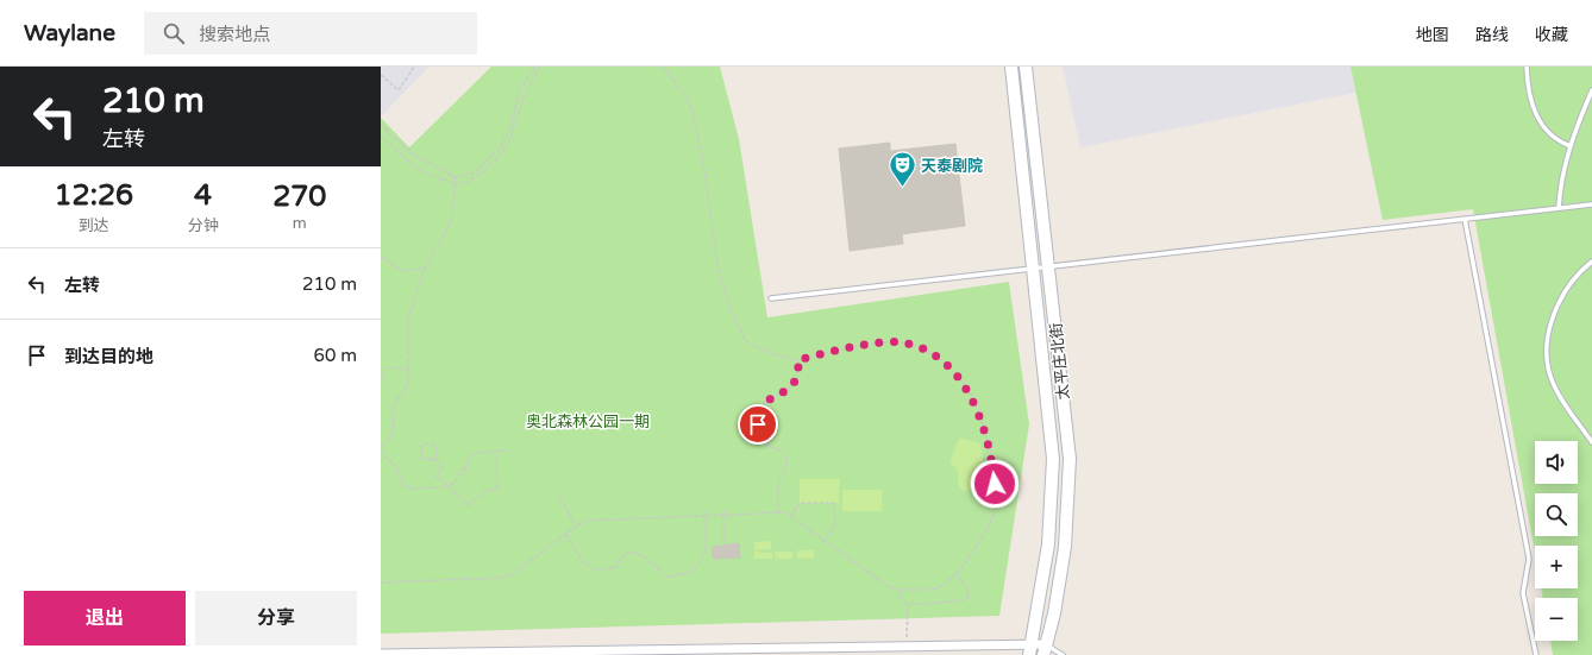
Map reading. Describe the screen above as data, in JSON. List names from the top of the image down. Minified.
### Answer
{"streets":{"main road":["太平庄北街"]},"parks":["奥北森林公园一期"],"places":{"theatre":["天泰剧院"]},"page":{"header":"Waylane","search":"搜索地点","nav":["地图","路线","收藏"],"turn":["210 m","左转"],"eta":["12:26","到达","4","分钟","270","m"],"list":[{"name":"左转","value":"210 m"},{"name":"到达目的地","value":"60 m"}],"map_buttons":["+","−"],"buttons":["退出","分享"]}}
